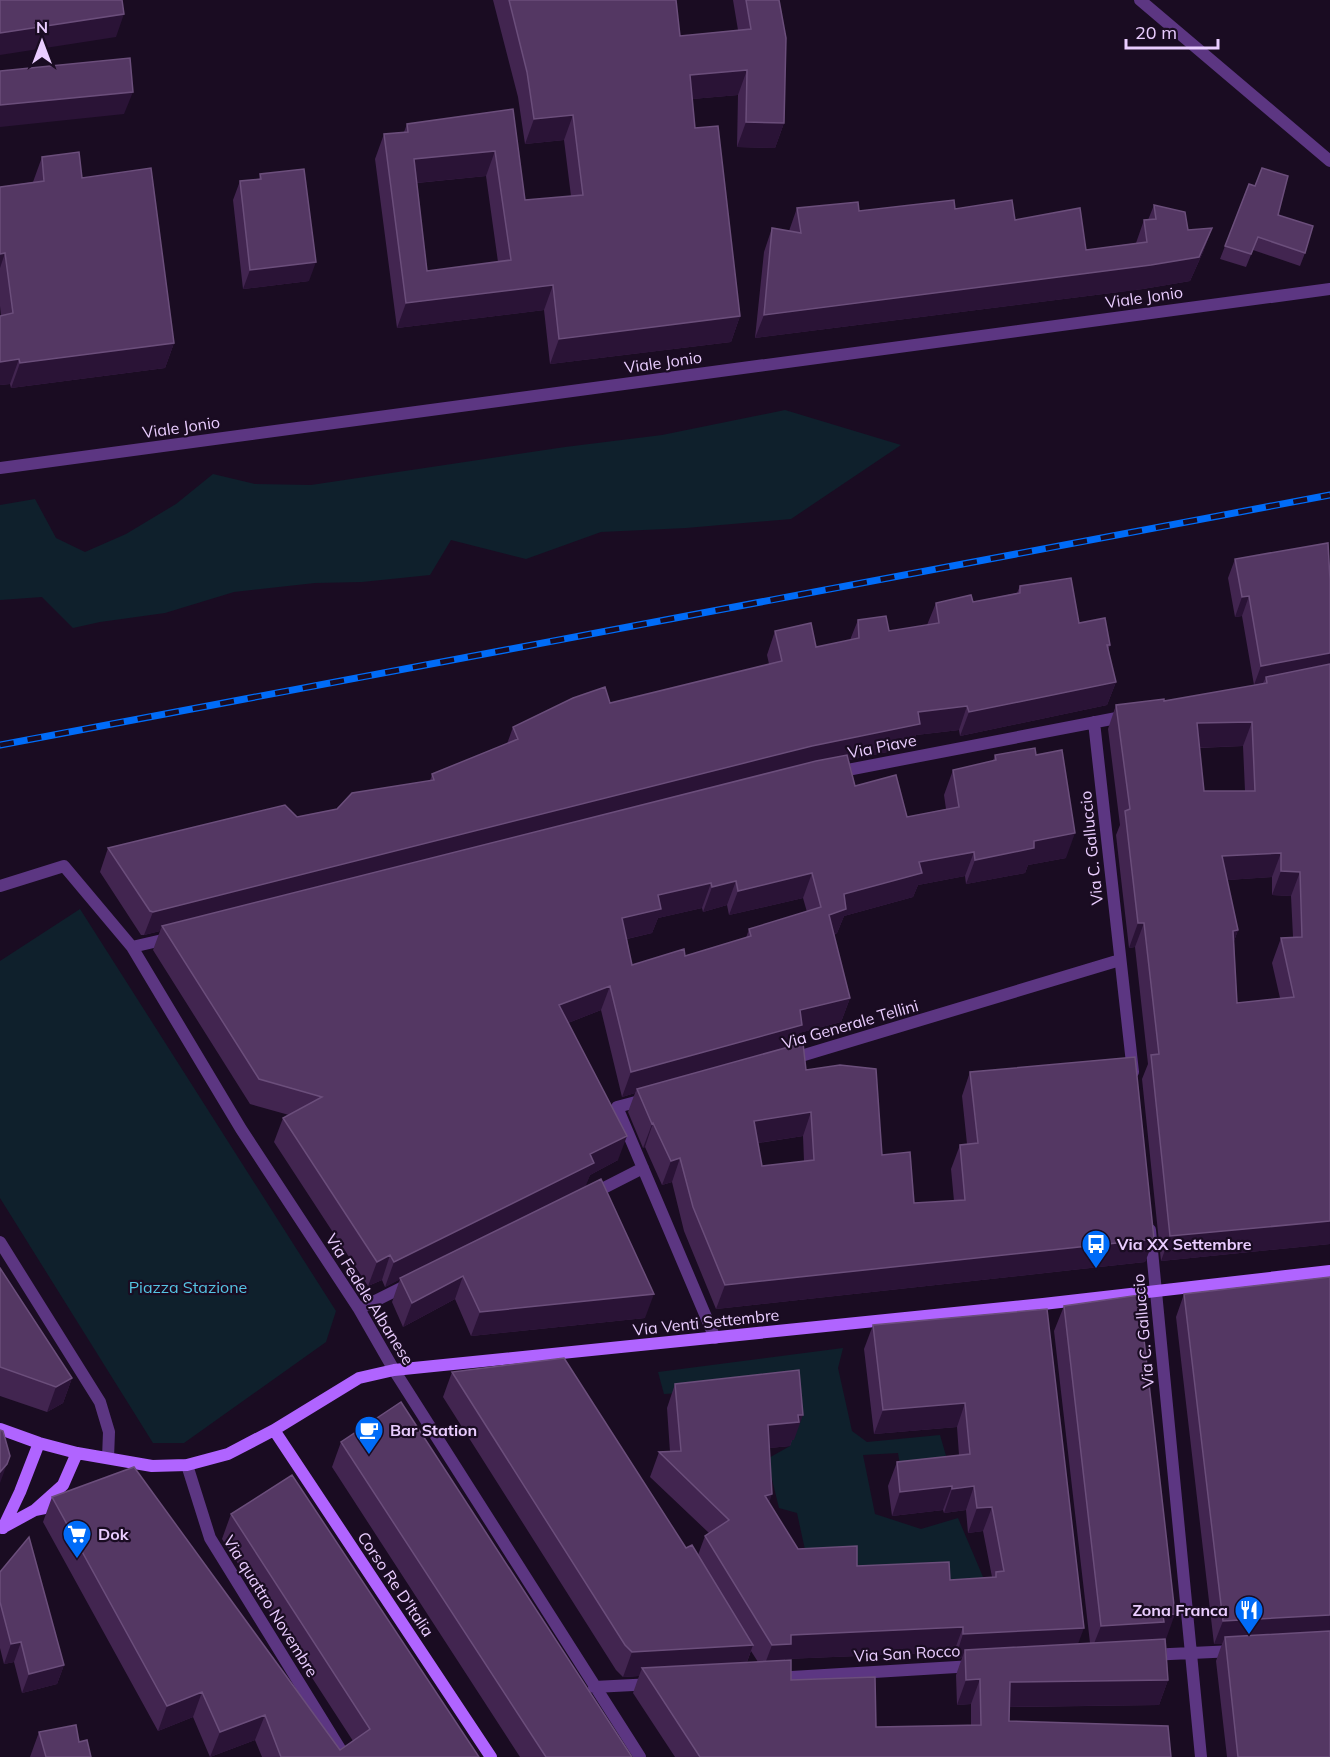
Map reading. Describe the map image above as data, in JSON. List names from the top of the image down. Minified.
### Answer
{"streets":{"main road":["Via Venti Settembre","Corso Re D'Italia"],"street":["Viale Jonio","Via Piave","Via C. Galluccio","Via Generale Tellini","Via Fedele Albanese","Via quattro Novembre","Via San Rocco"]},"crossings":[["Via Piave","Via C. Galluccio"],["Via C. Galluccio","Via Generale Tellini"],["Via C. Galluccio","Via Venti Settembre"],["Via Fedele Albanese","Via Venti Settembre"],["Via Venti Settembre","Corso Re D'Italia"],["Via Venti Settembre","Via quattro Novembre"]],"parks":["Piazza Stazione"],"places":{"bus stop":["Via XX Settembre"],"cafe":["Bar Station"],"supermarket":["Dok"],"restaurant":["Zona Franca"]},"scale_bar":"20 m","north":"top"}
